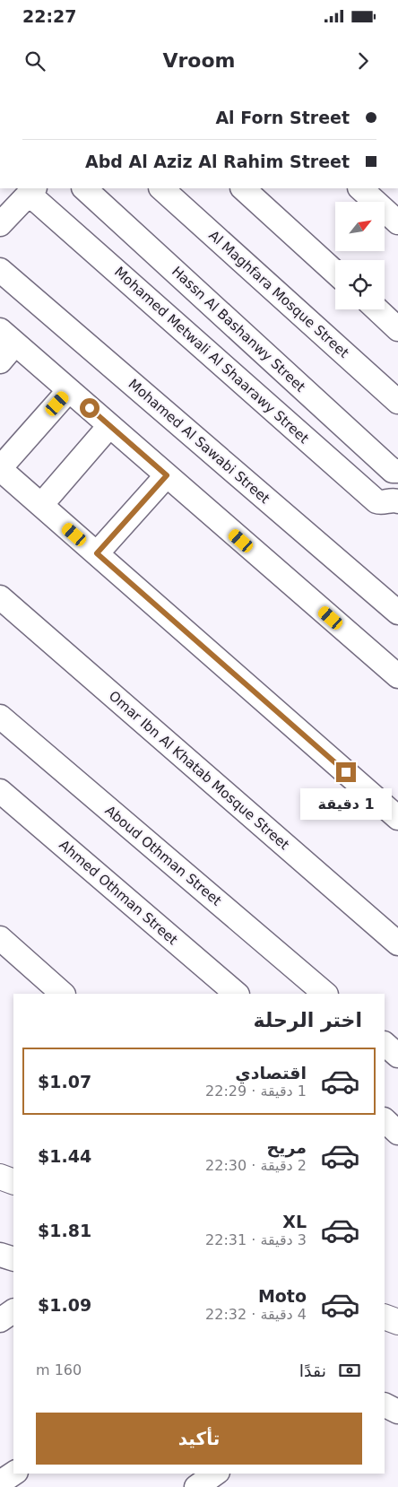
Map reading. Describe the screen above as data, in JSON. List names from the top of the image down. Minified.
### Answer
{"streets":{"street":["Al Maghfara Mosque Street","Hassn Al Bashanwy Street","Mohamed Metwali Al Shaarawy Street","Mohamed Al Sawabi Street","Omar Ibn Al Khatab Mosque Street","Aboud Othman Street","Ahmed Othman Street"]},"north":"top right","page":{"status":"22:27","header":"Vroom","banner":["Al Forn Street","Abd Al Aziz Al Rahim Street"],"bubble":"1 دقيقة","heading":"اختر الرحلة","list":[{"name":"اقتصادي","note":"1 دقيقة · 22:29","value":"$1.07"},{"name":"مريح","note":"2 دقيقة · 22:30","value":"$1.44"},{"name":"XL","note":"3 دقيقة · 22:31","value":"$1.81"},{"name":"Moto","note":"4 دقيقة · 22:32","value":"$1.09"}],"pay":["نقدًا","160 m"],"buttons":"تأكيد"}}
